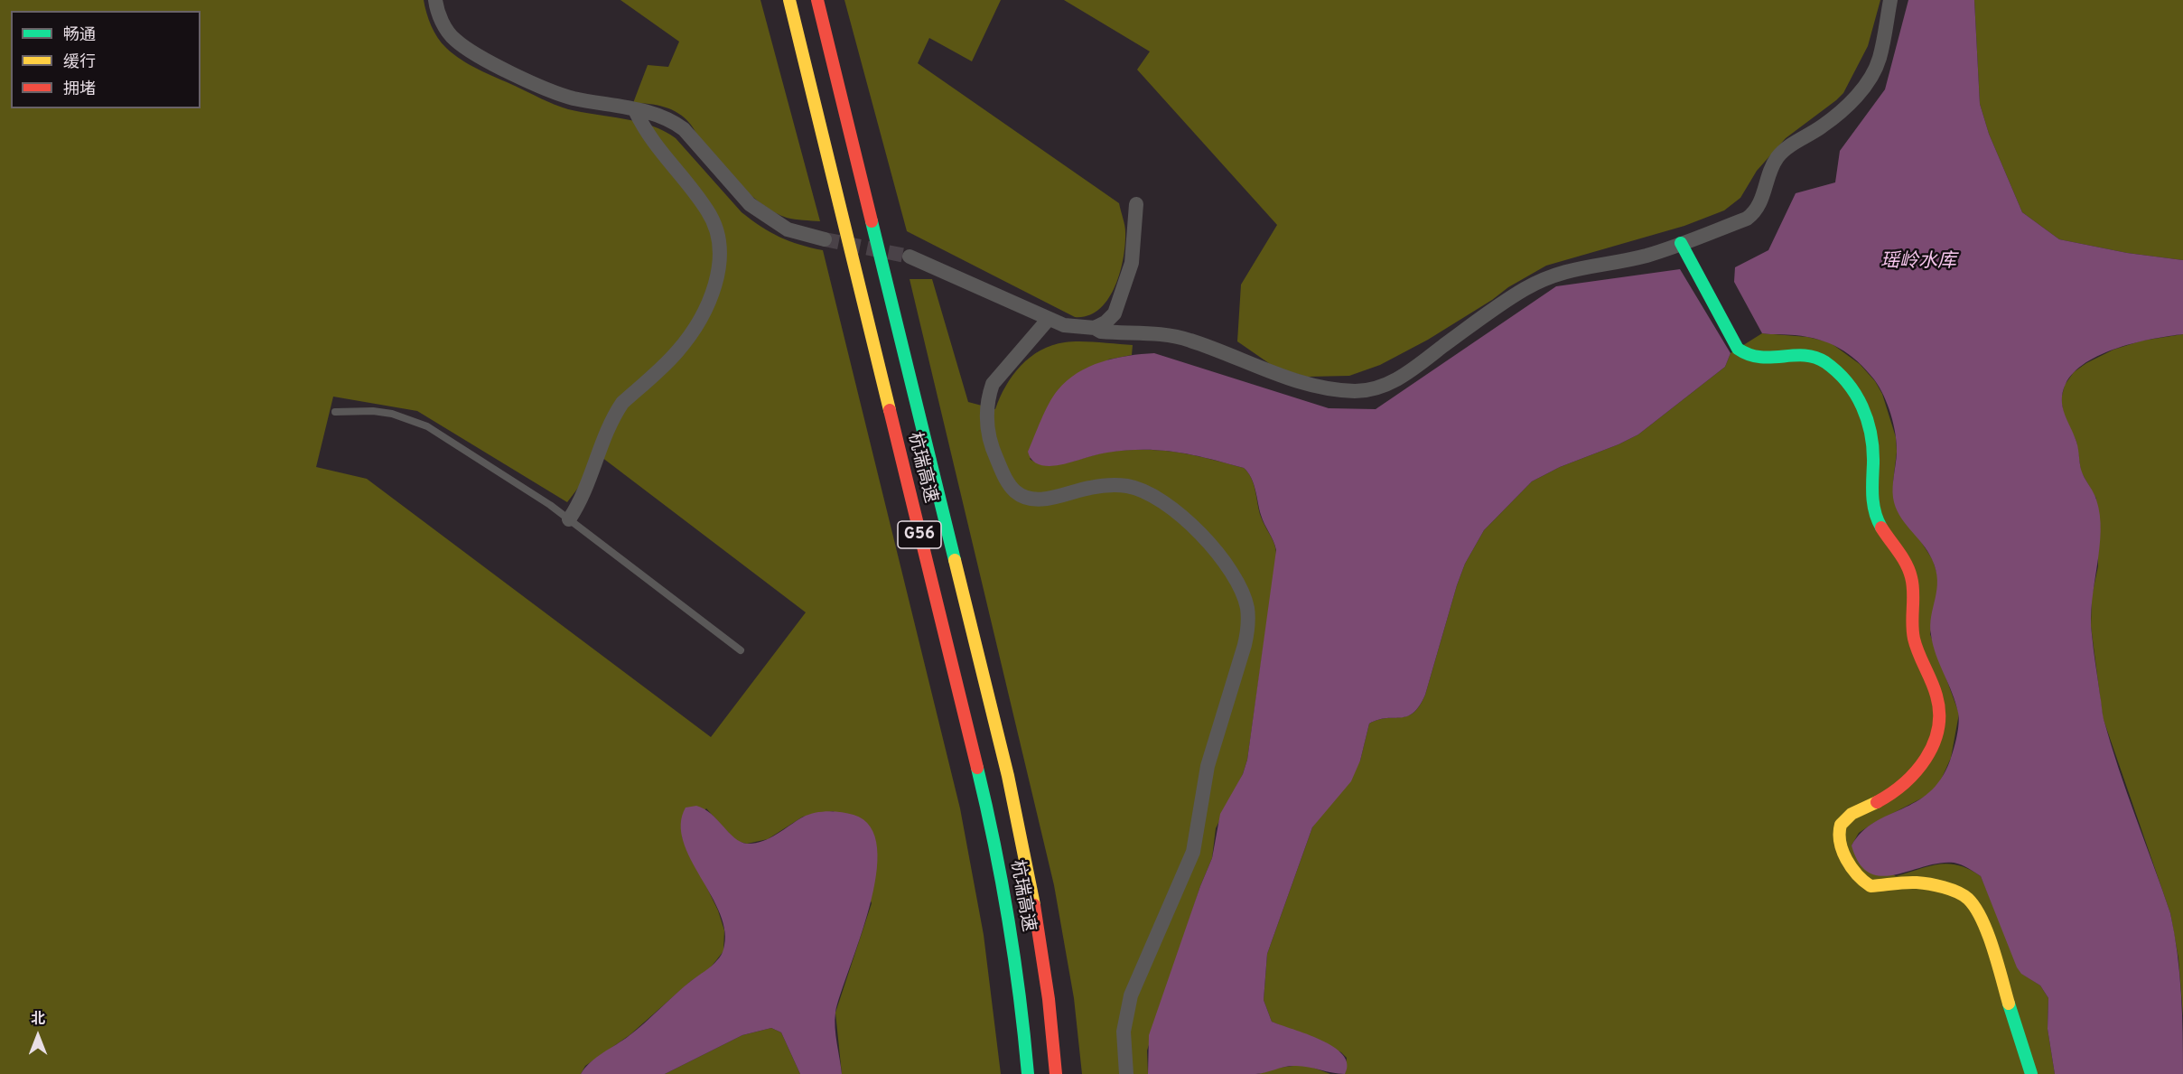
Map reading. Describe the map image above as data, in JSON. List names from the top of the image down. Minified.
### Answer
{"streets":{"main road":["杭瑞高速","G56"]},"water":["瑶岭水库"],"legend":["畅通","缓行","拥堵"],"north":"top"}
